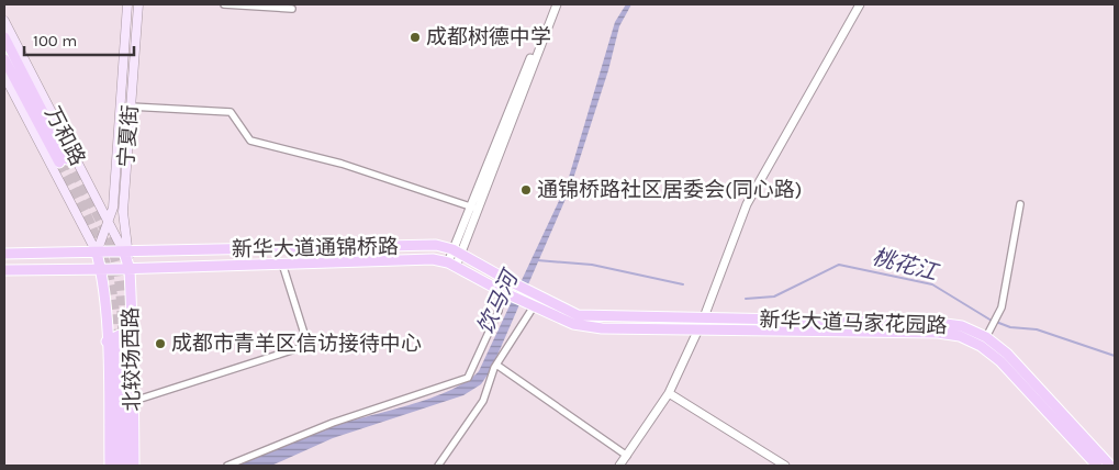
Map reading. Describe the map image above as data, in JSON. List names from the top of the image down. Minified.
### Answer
{"streets":{"main road":["万和路","宁夏街","新华大道通锦桥路","新华大道马家花园路","北较场西路"]},"crossings":[["万和路","宁夏街"],["万和路","新华大道通锦桥路"],["万和路","北较场西路"],["宁夏街","新华大道通锦桥路"],["宁夏街","北较场西路"],["新华大道通锦桥路","新华大道马家花园路"],["新华大道通锦桥路","北较场西路"]],"water":["桃花江","饮马河"],"places":["成都树德中学","通锦桥路社区居委会(同心路)","成都市青羊区信访接待中心"],"scale_bar":"100 m"}
